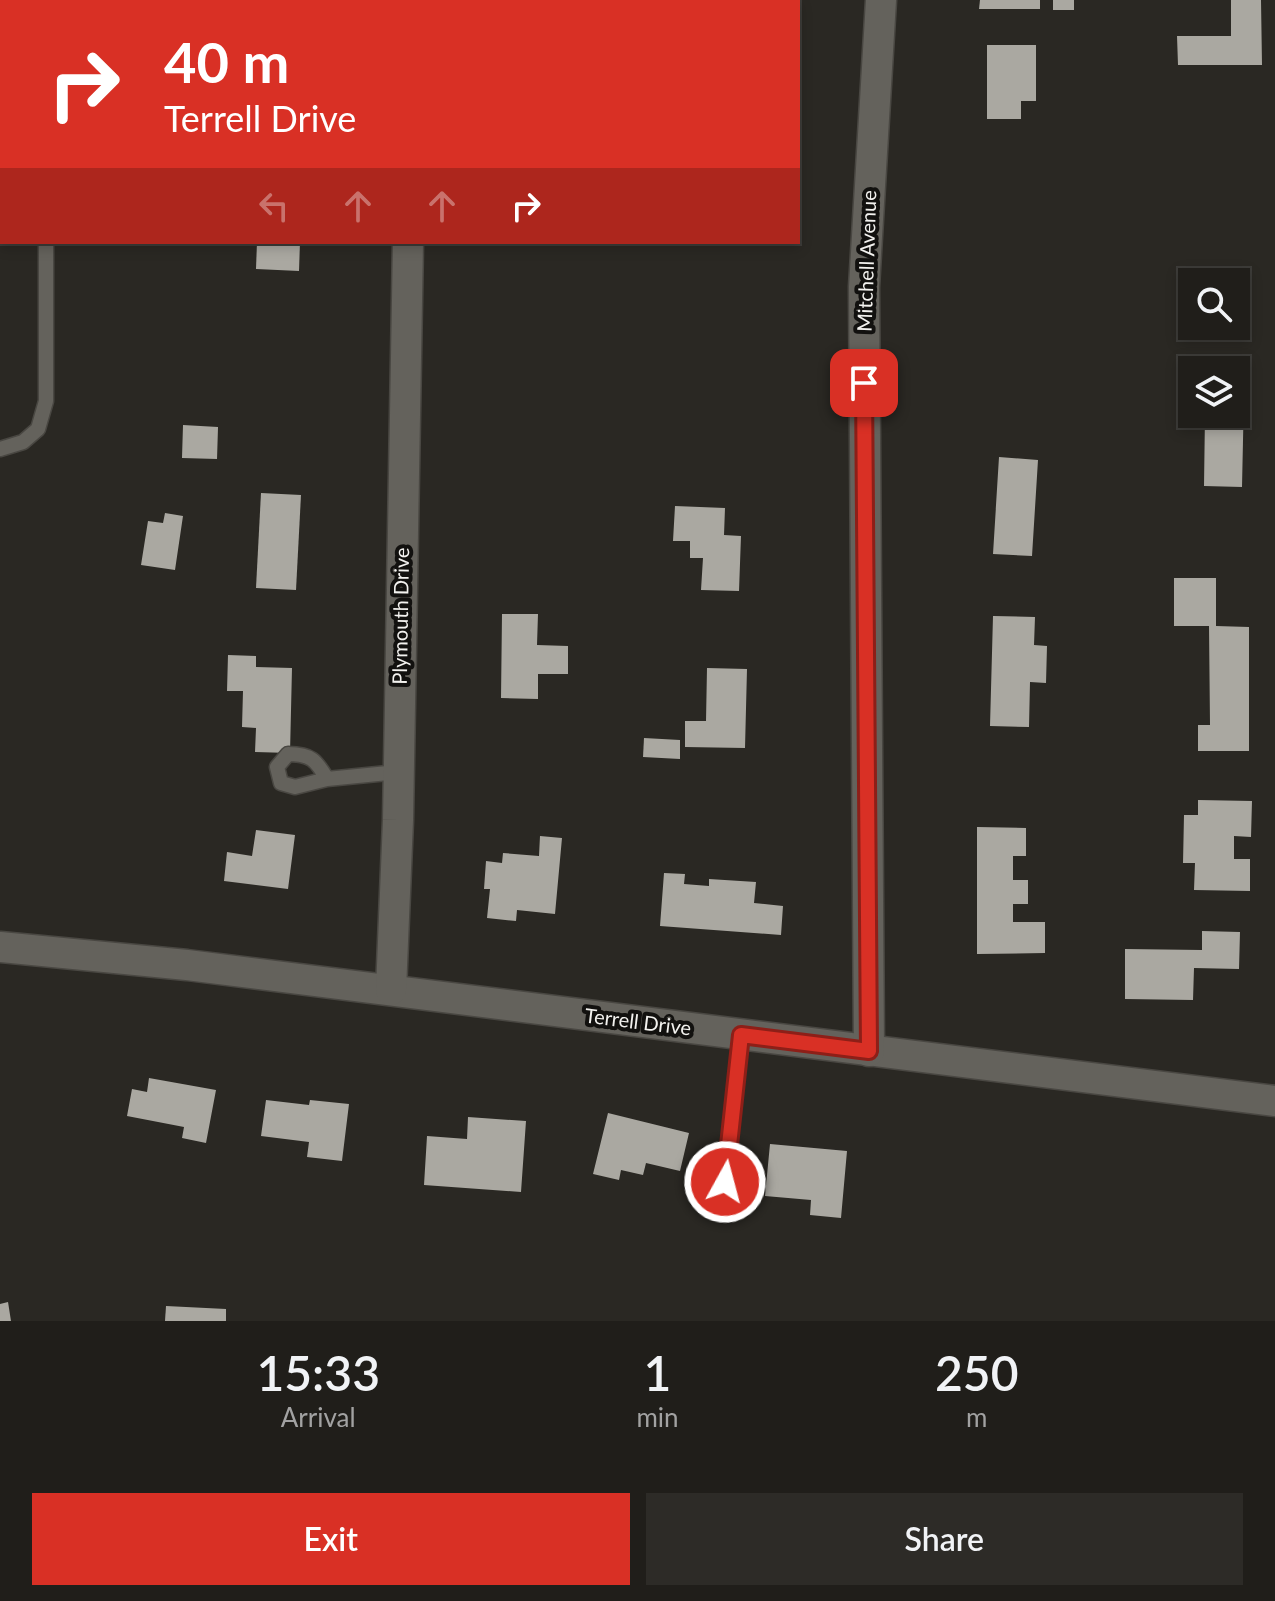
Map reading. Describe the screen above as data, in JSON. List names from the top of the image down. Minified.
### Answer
{"streets":{"street":["Mitchell Avenue","Plymouth Drive","Terrell Drive"]},"crossings":[["Mitchell Avenue","Terrell Drive"],["Plymouth Drive","Terrell Drive"]],"page":{"turn":["40 m","Terrell Drive"],"eta":["15:33","Arrival","1","min","250","m"],"buttons":["Exit","Share"]}}
